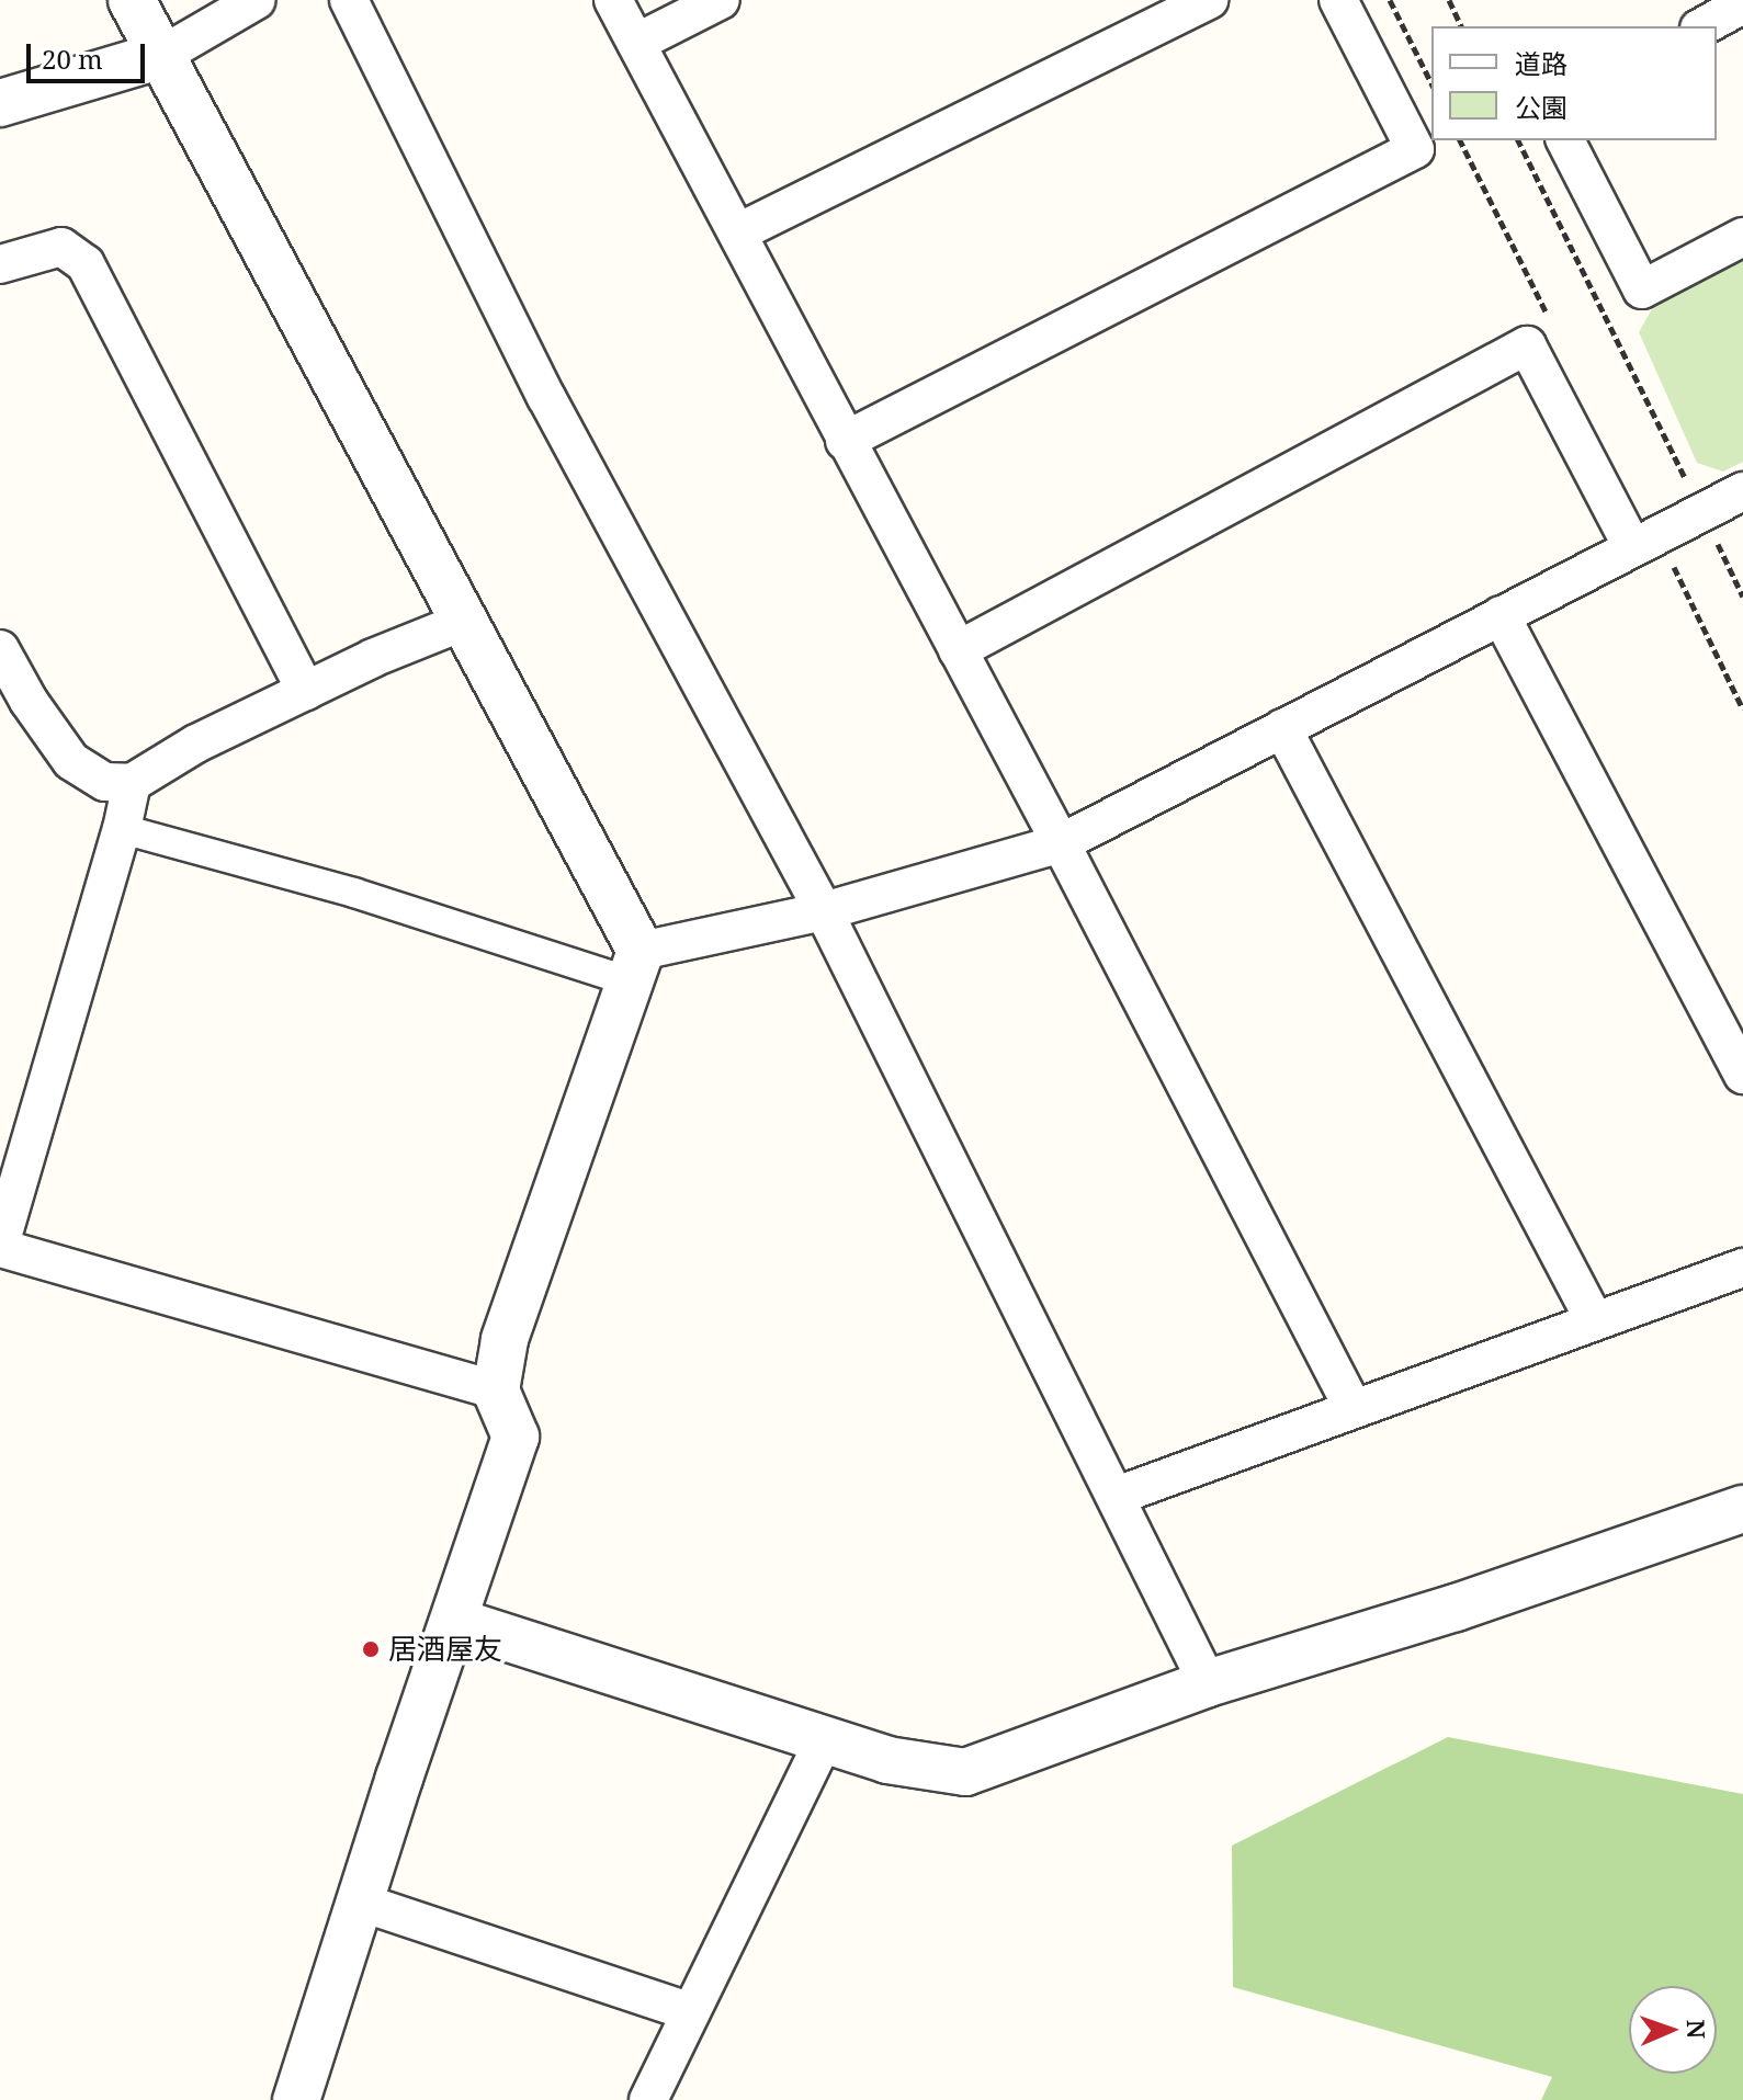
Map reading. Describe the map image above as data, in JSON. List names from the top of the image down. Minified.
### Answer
{"places":["居酒屋友"],"legend":["道路","公園"],"scale_bar":"20 m","north":"right"}
